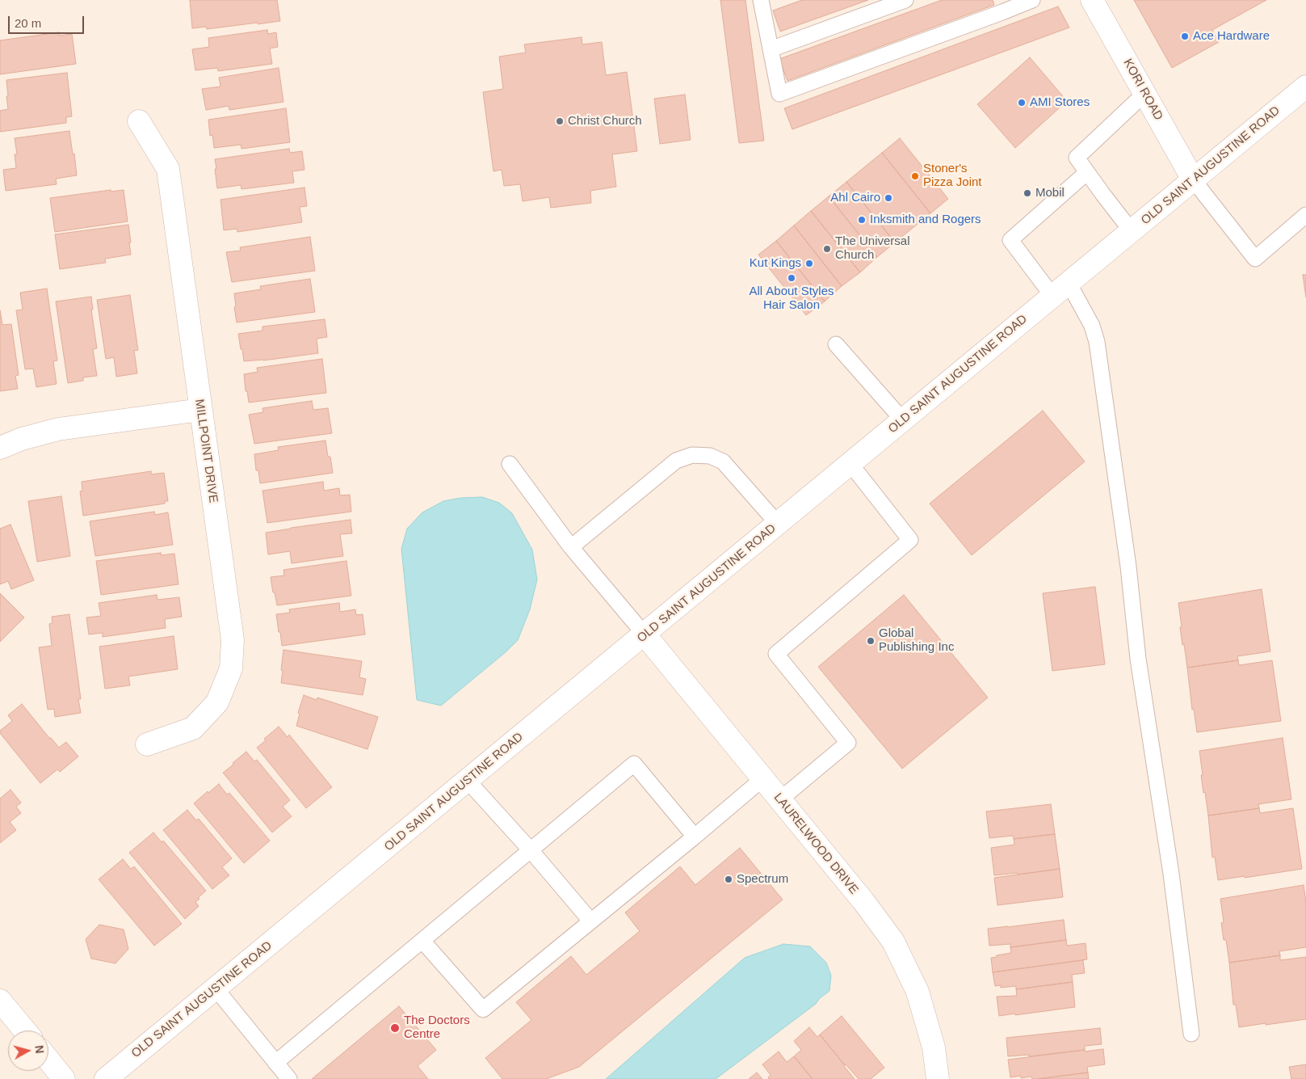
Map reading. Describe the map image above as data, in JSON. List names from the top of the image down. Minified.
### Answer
{"streets":{"street":["KORI ROAD","OLD SAINT AUGUSTINE ROAD","MILLPOINT DRIVE","LAURELWOOD DRIVE"]},"crossings":[["KORI ROAD","OLD SAINT AUGUSTINE ROAD"],["OLD SAINT AUGUSTINE ROAD","LAURELWOOD DRIVE"]],"places":["Ace Hardware","AMI Stores","Christ Church","Stoner's Pizza Joint","Mobil","Ahl Cairo","Inksmith and Rogers","The Universal Church","Kut Kings","All About Styles Hair Salon","Global Publishing Inc","Spectrum","The Doctors Centre"],"scale_bar":"20 m","north":"right"}
